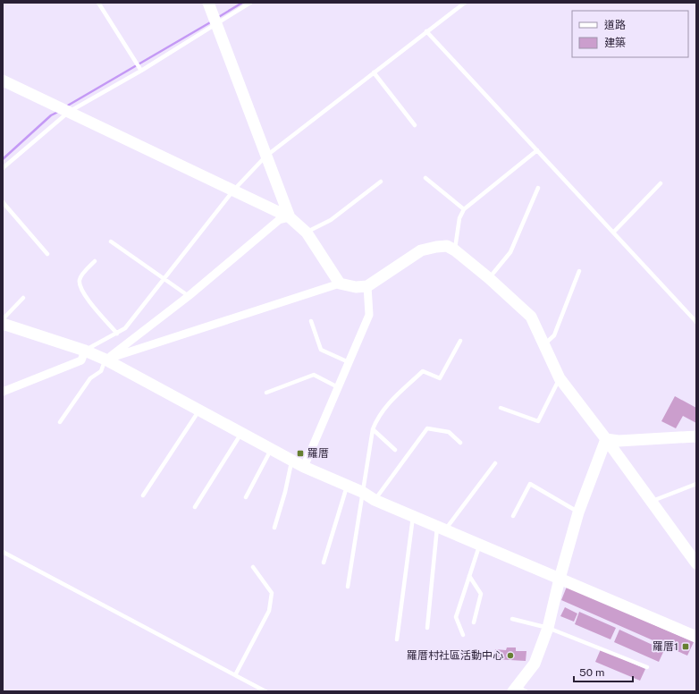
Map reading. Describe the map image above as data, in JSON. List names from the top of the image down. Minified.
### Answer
{"places":{"transit":["羅厝","羅厝1"],"other":["羅厝村社區活動中心"]},"legend":["道路","建築"],"scale_bar":"50 m"}
